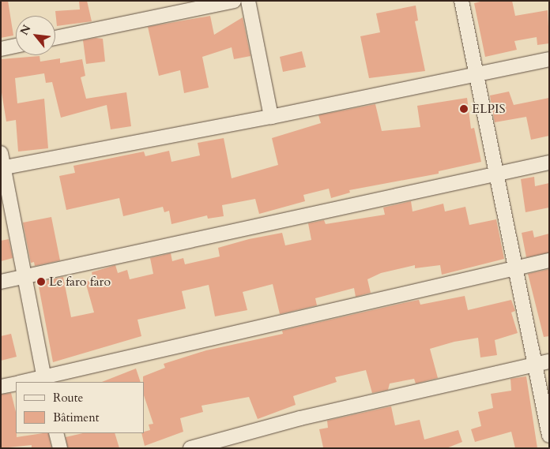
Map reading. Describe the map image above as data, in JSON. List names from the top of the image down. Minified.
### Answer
{"places":["ELPIS","Le faro faro"],"legend":["Route","Bâtiment"],"north":"top left"}
